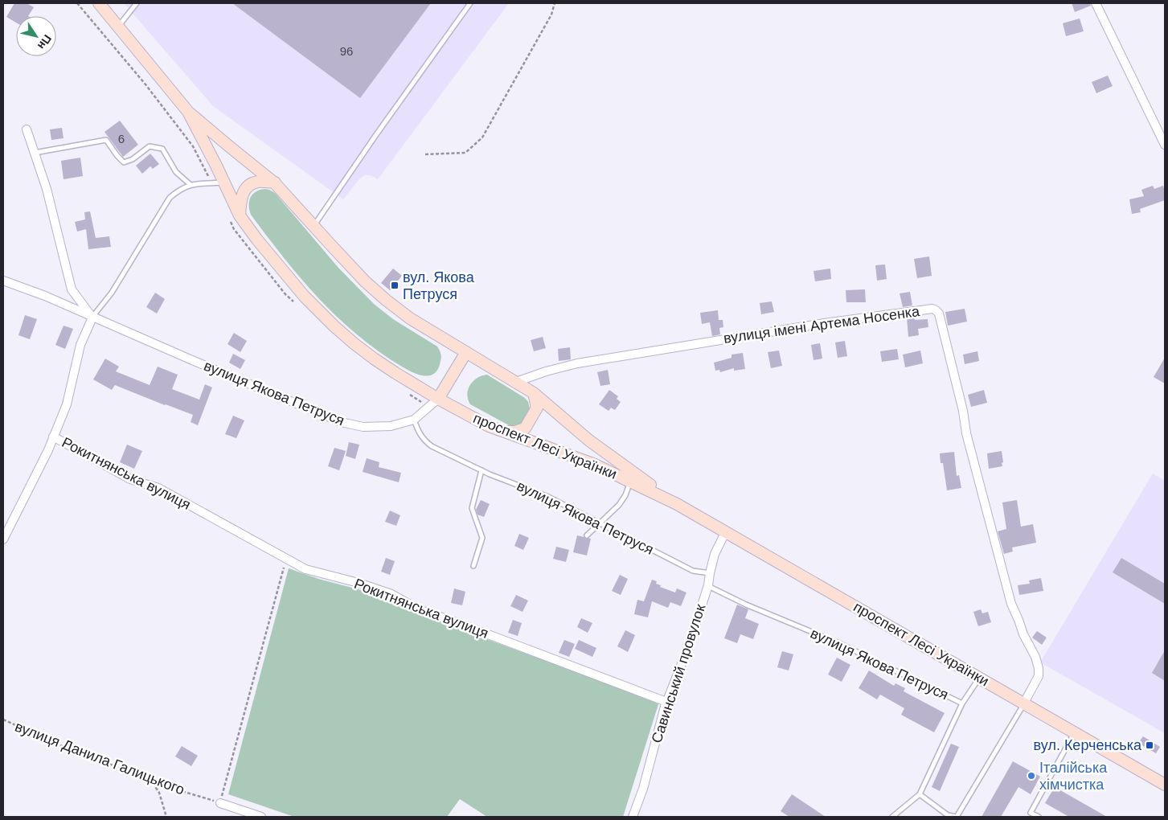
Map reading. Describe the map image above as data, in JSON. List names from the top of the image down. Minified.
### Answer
{"streets":{"street":["вулиця імені Артема Носенка","вулиця Якова Петруся","проспект Лесі Українки","Рокитнянська вулиця","Савинський провулок"],"path":["вулиця Данила Галицького"]},"crossings":[["вулиця імені Артема Носенка","проспект Лесі Українки"],["вулиця Якова Петруся","Савинський провулок"],["проспект Лесі Українки","Савинський провулок"],["Рокитнянська вулиця","Савинський провулок"]],"places":{"transit":["вул. Якова Петруся","вул. Керченська"],"other":["Італійська хімчистка"]},"house_numbers":["96","6"],"north":"bottom right"}
